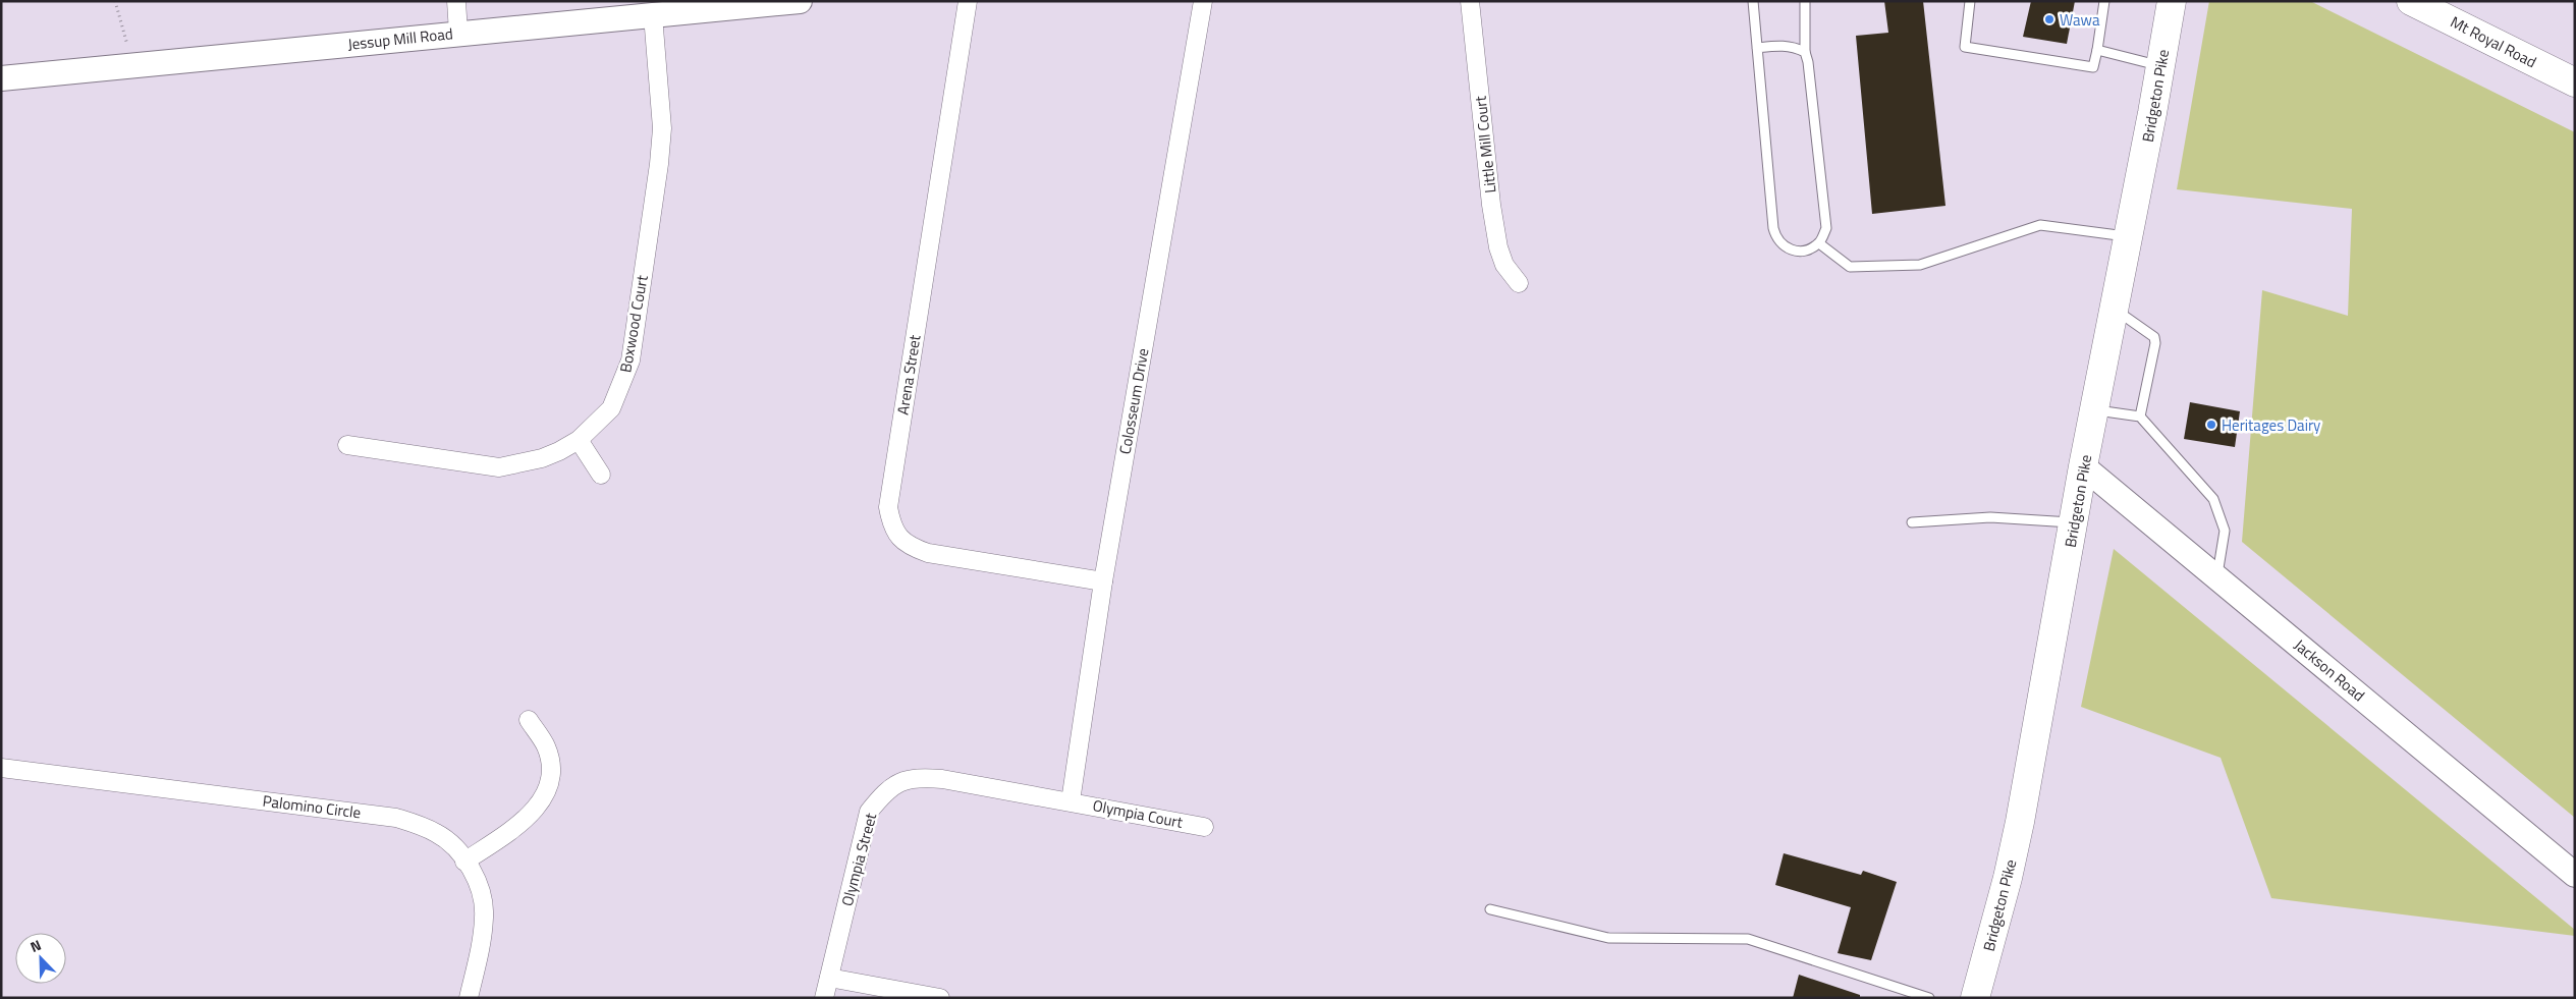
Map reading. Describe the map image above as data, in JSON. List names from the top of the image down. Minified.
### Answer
{"streets":{"main road":["Mt Royal Road","Bridgeton Pike"],"street":["Jessup Mill Road","Little Mill Court","Boxwood Court","Arena Street","Colosseum Drive","Jackson Road","Palomino Circle","Olympia Court","Olympia Street"]},"crossings":[["Jessup Mill Road","Boxwood Court"],["Bridgeton Pike","Jackson Road"],["Arena Street","Colosseum Drive"],["Colosseum Drive","Olympia Court"],["Colosseum Drive","Olympia Street"],["Olympia Court","Olympia Street"]],"places":["Wawa","Heritages Dairy"],"north":"top left"}
